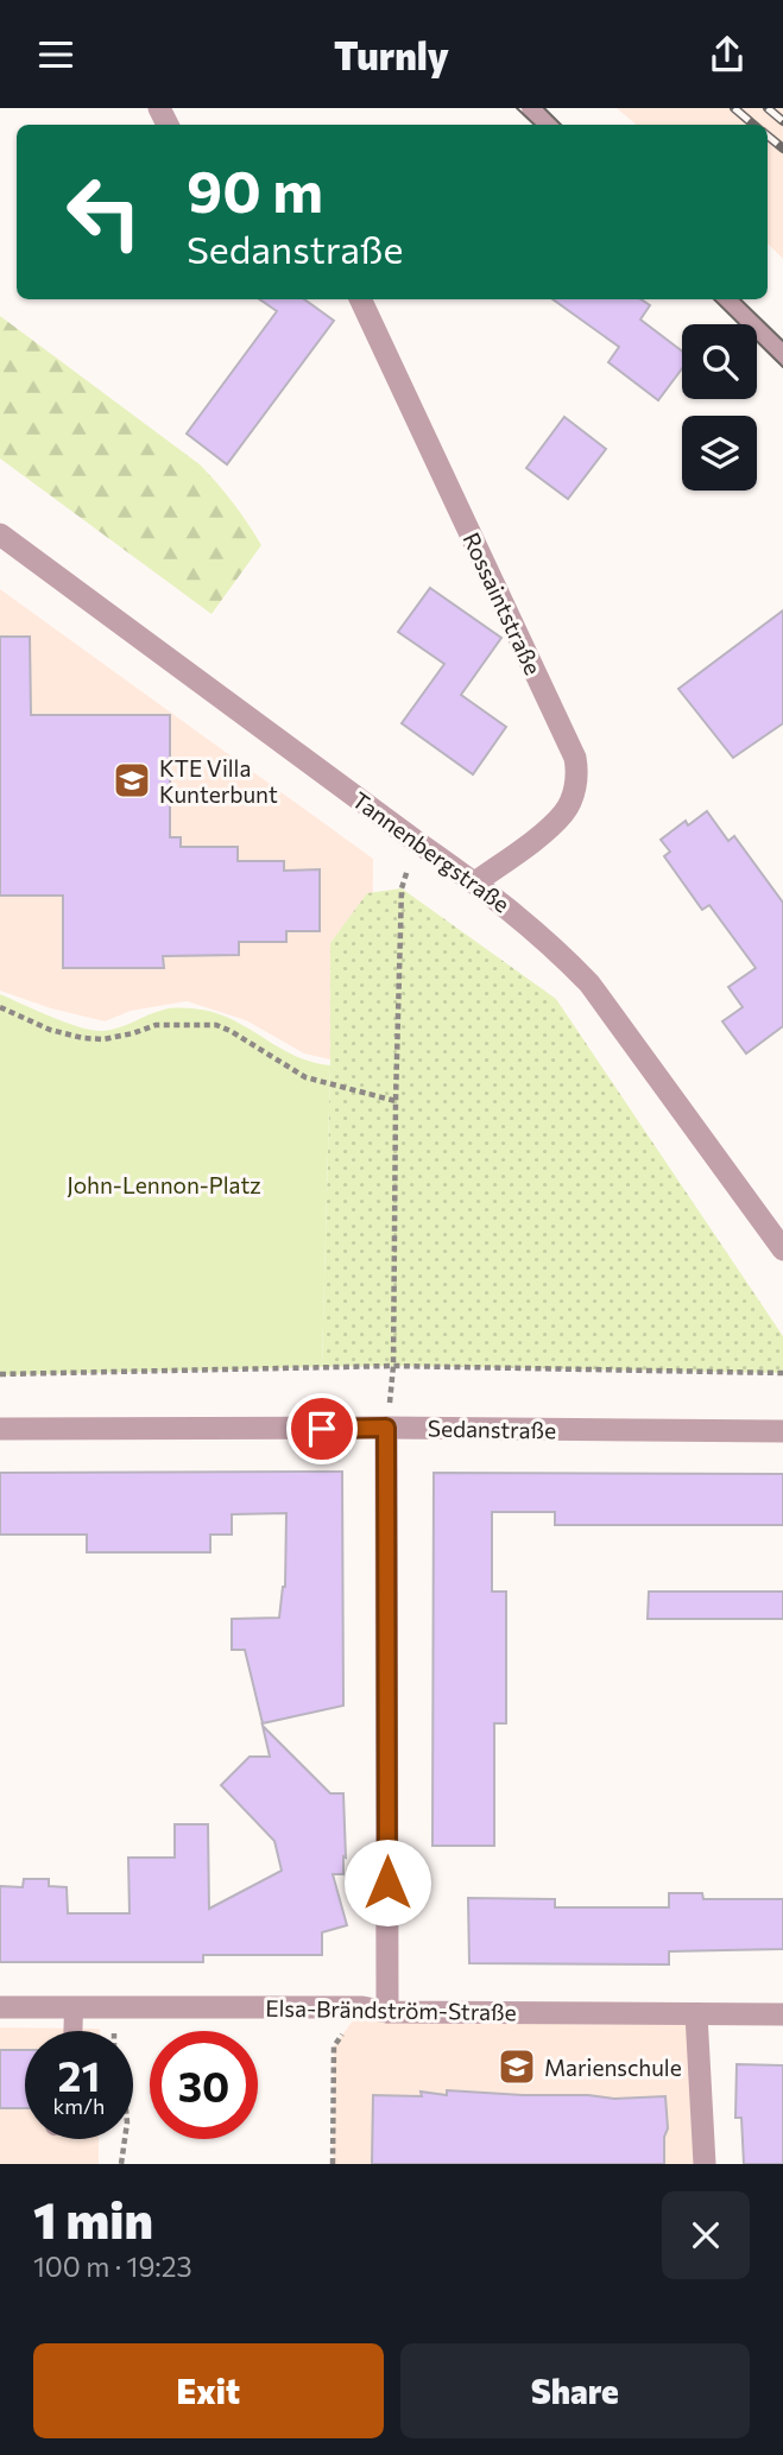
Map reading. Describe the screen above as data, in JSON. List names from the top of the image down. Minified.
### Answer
{"streets":{"street":["Rossaintstraße","Tannenbergstraße","Sedanstraße","Elsa-Brändström-Straße"]},"crossings":[["Rossaintstraße","Tannenbergstraße"]],"parks":["John-Lennon-Platz"],"places":{"school or university":["KTE Villa Kunterbunt","Marienschule"]},"page":{"header":"Turnly","turn":["90 m","Sedanstraße"],"speed":"21 km/h","limit":"30","heading":["1 min","100 m · 19:23"],"buttons":["Exit","Share"]}}
